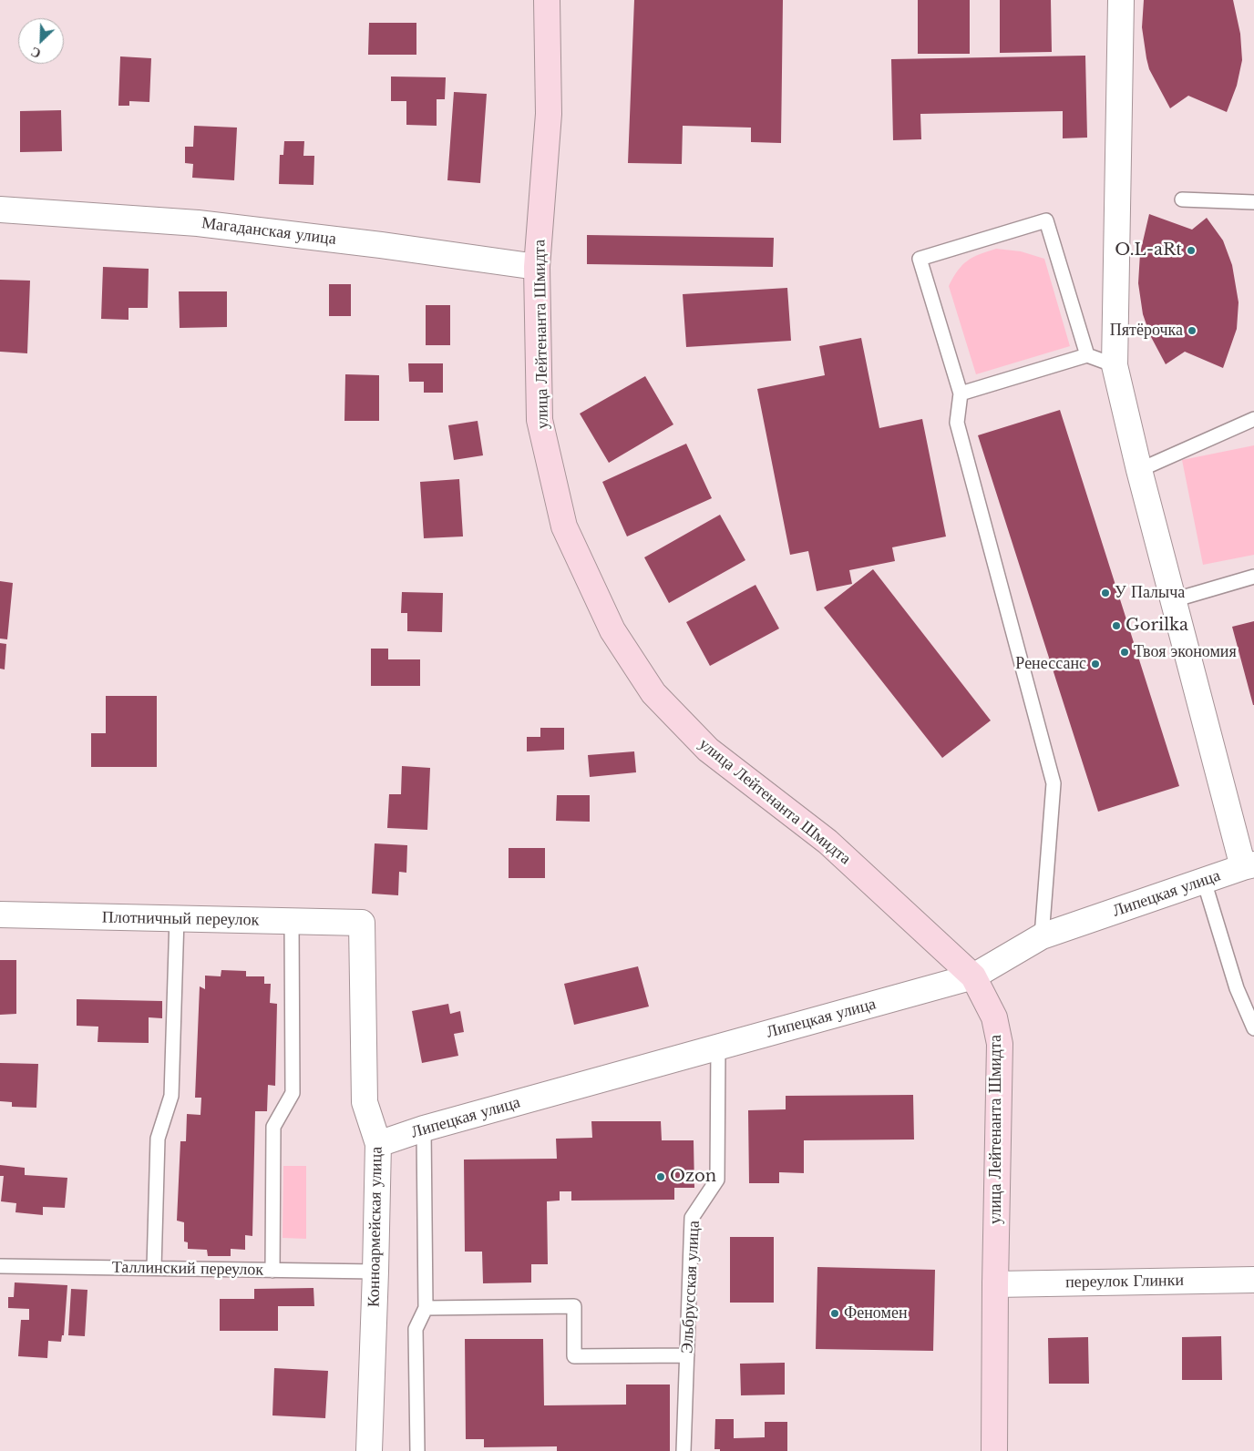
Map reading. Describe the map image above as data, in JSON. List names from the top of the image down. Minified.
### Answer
{"streets":{"street":["Магаданская улица","улица Лейтенанта Шмидта","Липецкая улица","Плотничный переулок","Конноармейская улица","переулок Глинки"],"lane":["Таллинский переулок","Эльбрусская улица"]},"crossings":[["Магаданская улица","улица Лейтенанта Шмидта"],["улица Лейтенанта Шмидта","Липецкая улица"],["улица Лейтенанта Шмидта","переулок Глинки"],["Липецкая улица","Конноармейская улица"],["Липецкая улица","Эльбрусская улица"],["Плотничный переулок","Конноармейская улица"],["Конноармейская улица","Таллинский переулок"]],"places":["O.L-aRt","Пятёрочка","У Палыча","Gorilka","Твоя экономия","Ренессанс","Ozon","Феномен"],"north":"bottom left"}
